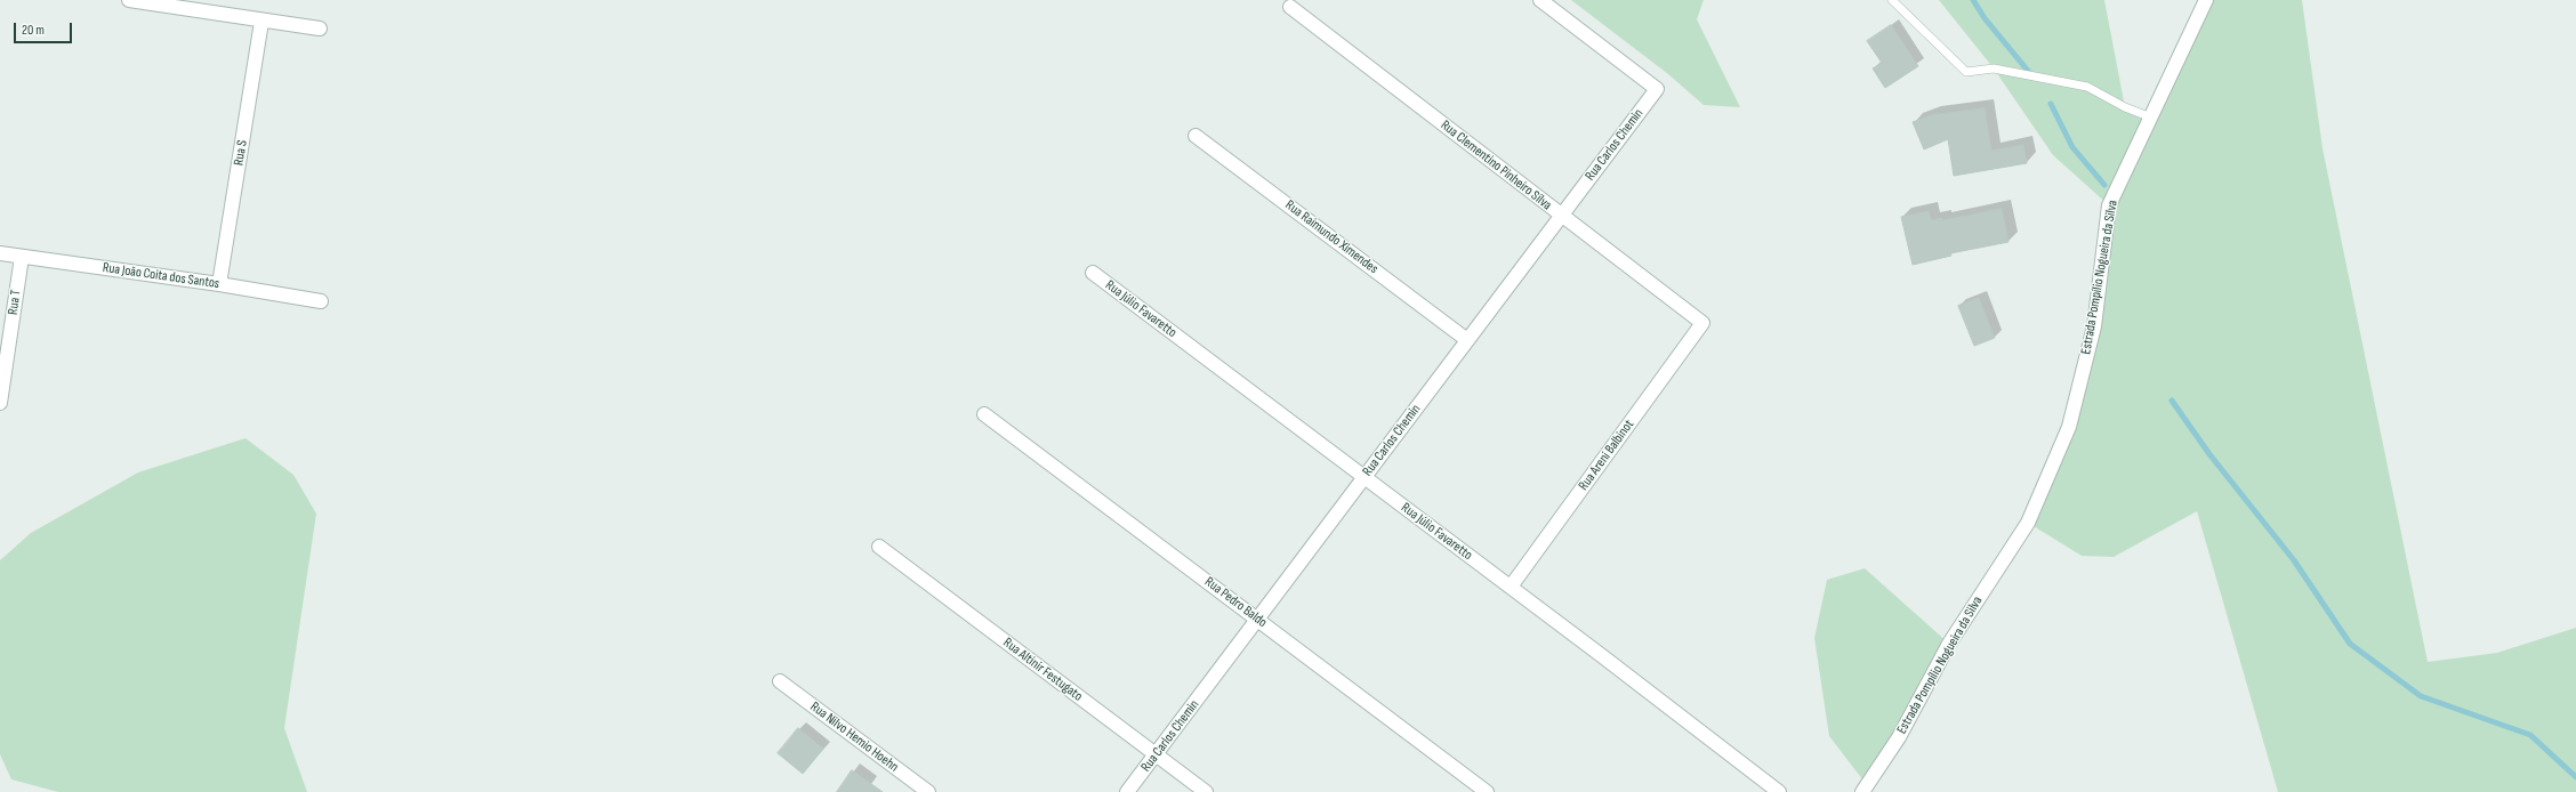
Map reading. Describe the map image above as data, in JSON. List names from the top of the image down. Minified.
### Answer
{"streets":{"street":["Rua Carlos Chemin","Rua S","Rua Clementino Pinheiro Silva","Rua Raimundo Ximendes","Rua João Coita dos Santos","Estrada Pompílio Nogueira da Silva","Rua T","Rua Júlio Favaretto","Rua Areni Balbinot","Rua Pedro Baldo","Rua Altinir Festugato","Rua Nilvo Hemio Hoehn"]},"crossings":[["Rua Carlos Chemin","Rua Clementino Pinheiro Silva"],["Rua Carlos Chemin","Rua Raimundo Ximendes"],["Rua Carlos Chemin","Rua Júlio Favaretto"],["Rua Carlos Chemin","Rua Pedro Baldo"],["Rua Carlos Chemin","Rua Altinir Festugato"],["Rua S","Rua João Coita dos Santos"],["Rua Clementino Pinheiro Silva","Rua Areni Balbinot"],["Rua João Coita dos Santos","Rua T"],["Rua Júlio Favaretto","Rua Areni Balbinot"]],"scale_bar":"20 m"}
